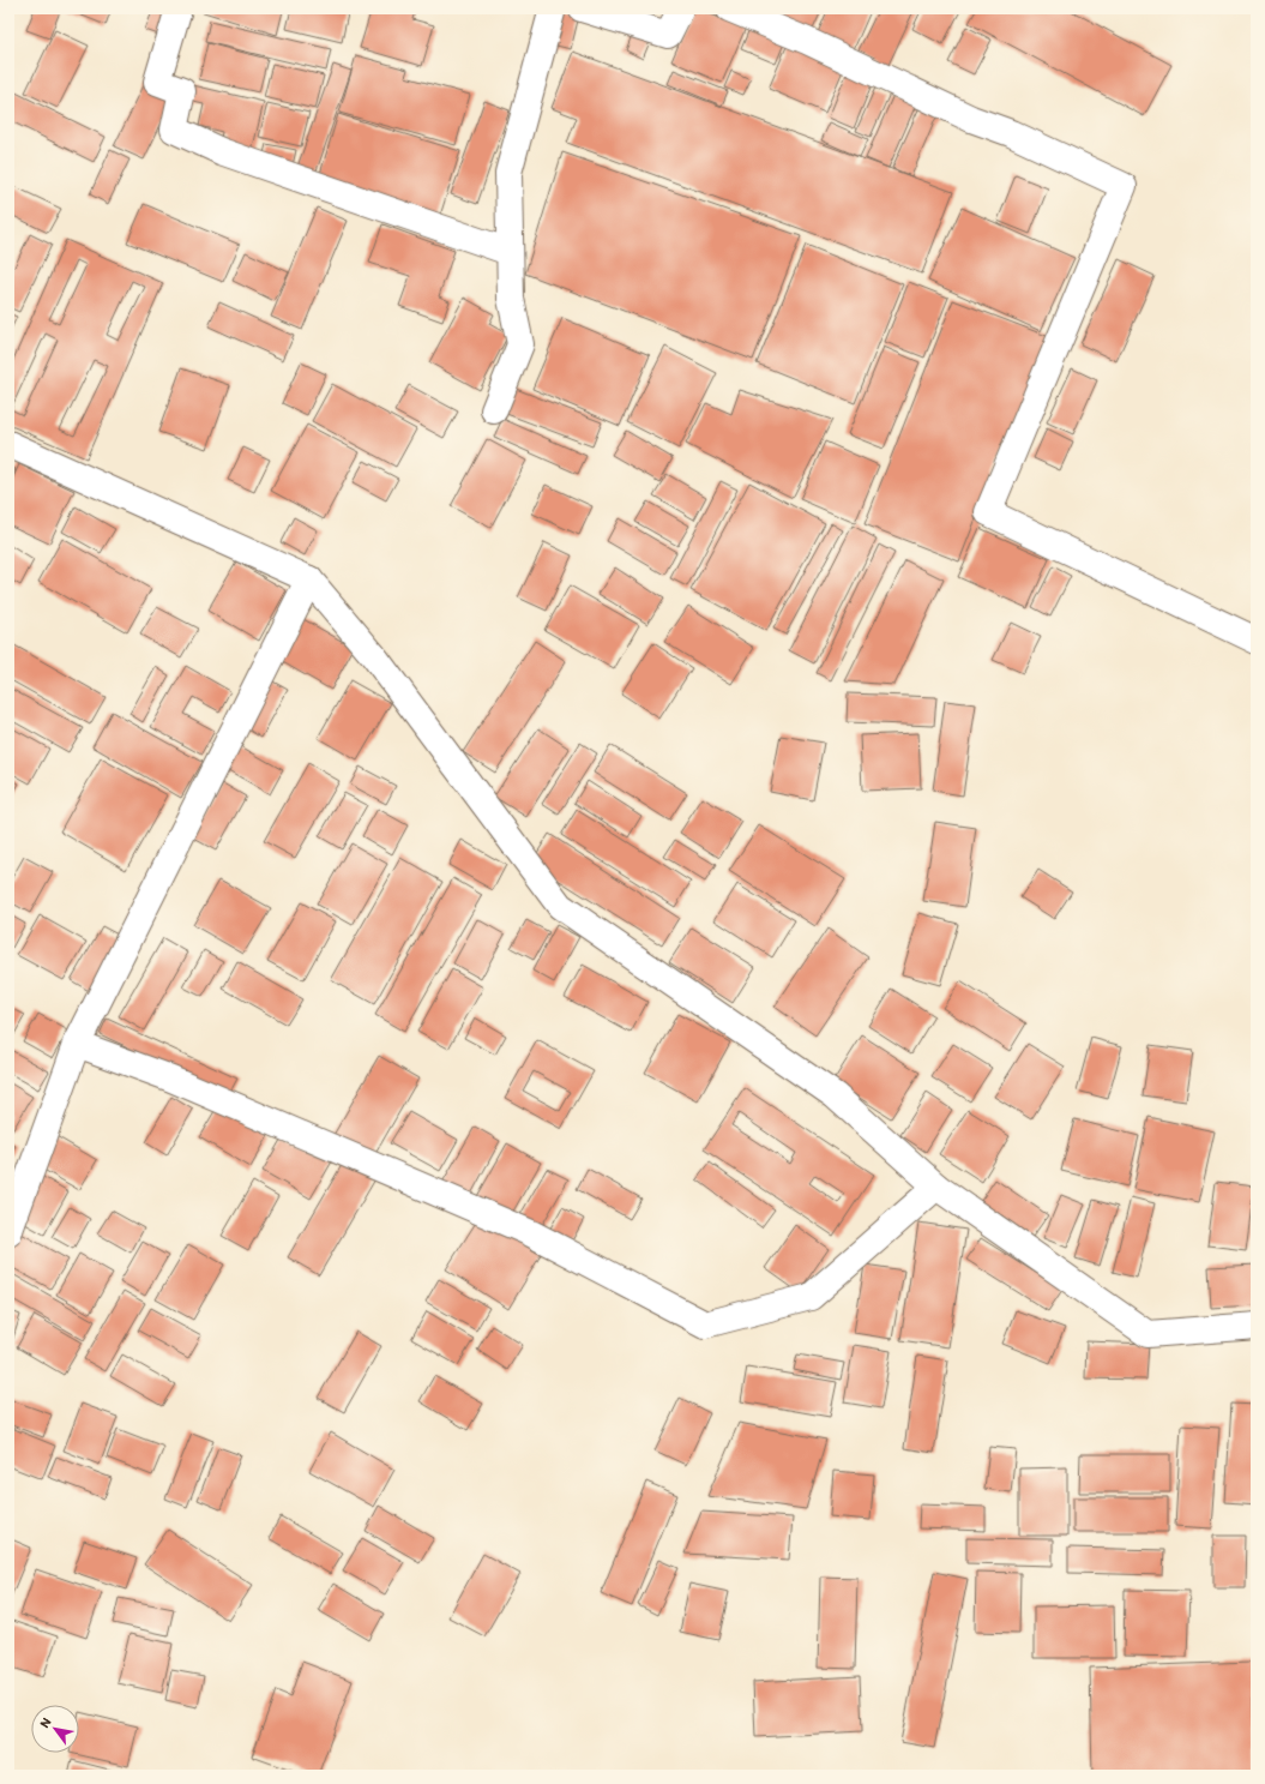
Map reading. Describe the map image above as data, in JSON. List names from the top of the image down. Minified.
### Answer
{"north":"top left"}
